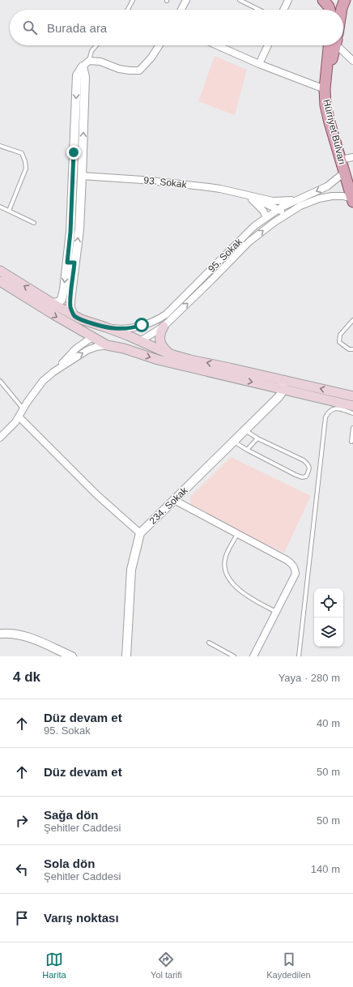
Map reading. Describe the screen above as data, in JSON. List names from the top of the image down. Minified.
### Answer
{"streets":{"main road":["Hürriyet Bulvarı"],"street":["93. Sokak","95. Sokak","234. Sokak"]},"crossings":[["Hürriyet Bulvarı","95. Sokak"]],"page":{"search":"Burada ara","heading":["4 dk","Yaya · 280 m"],"list":[["Düz devam et","95. Sokak","40 m"],["Düz devam et","50 m"],["Sağa dön","Şehitler Caddesi","50 m"],["Sola dön","Şehitler Caddesi","140 m"],"Varış noktası"],"nav":["Harita","Yol tarifi","Kaydedilen"]}}
